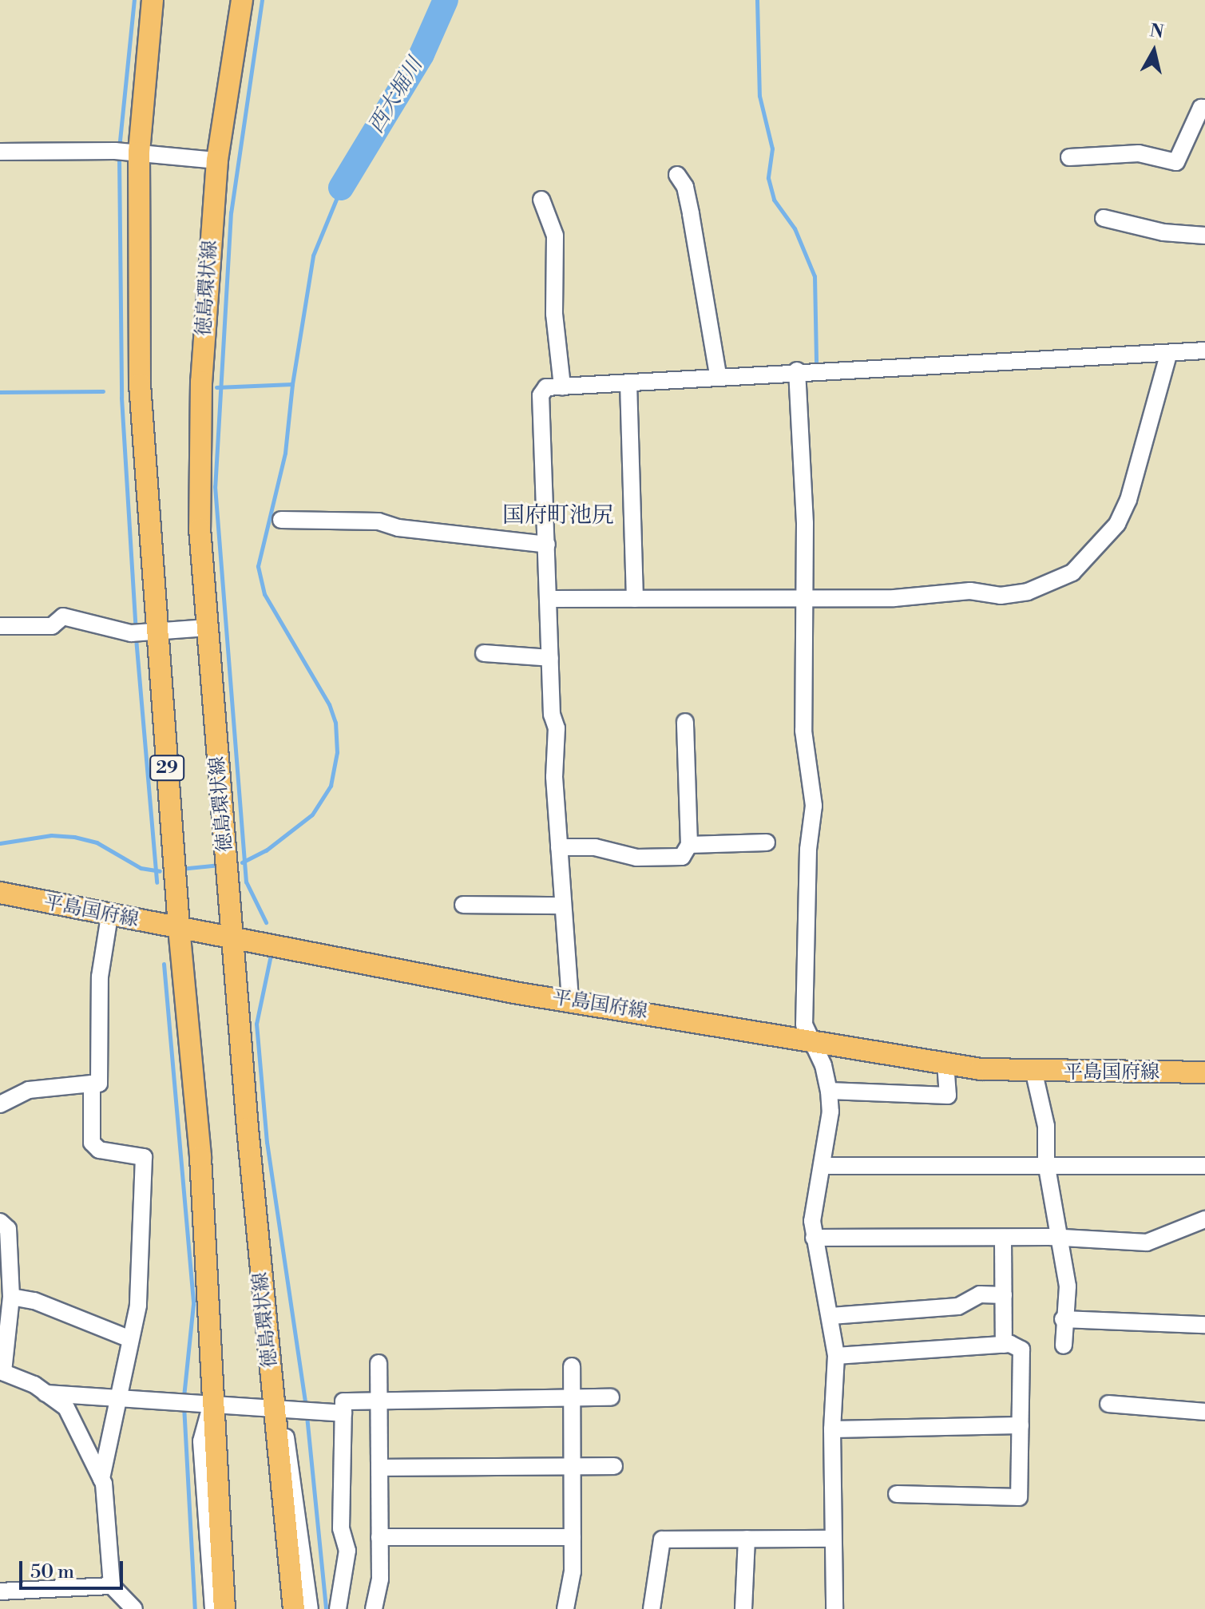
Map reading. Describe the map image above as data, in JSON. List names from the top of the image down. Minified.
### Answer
{"streets":{"main road":["徳島環状線","29","平島国府線"]},"crossings":[["徳島環状線","平島国府線"],["29","平島国府線"]],"districts":["国府町池尻"],"water":["西大堀川"],"scale_bar":"50 m","north":"top"}
